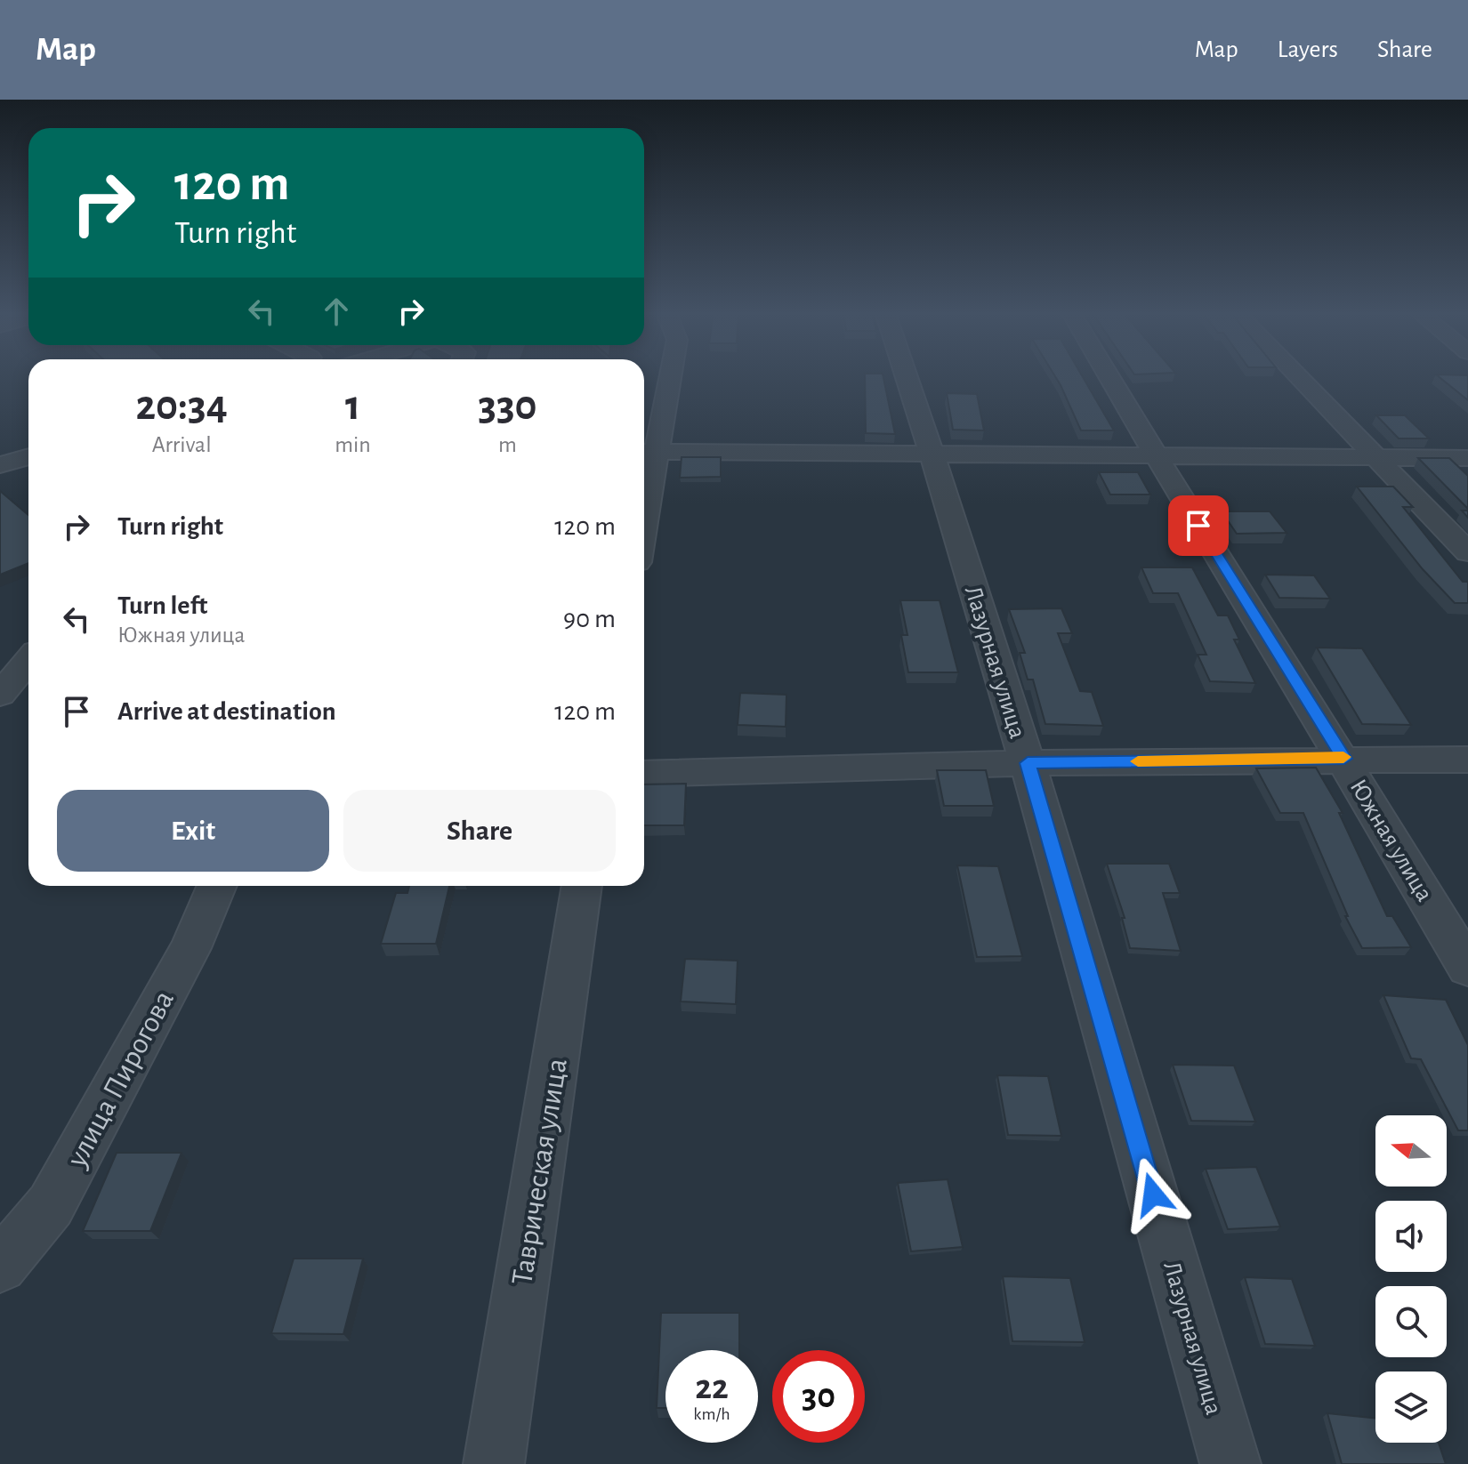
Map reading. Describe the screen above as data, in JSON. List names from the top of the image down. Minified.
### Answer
{"streets":{"street":["Лазурная улица","Южная улица","улица Пирогова","Таврическая улица"]},"north":"left","page":{"header":"Map","nav":["Map","Layers","Share"],"turn":["120 m","Turn right"],"eta":["20:34","Arrival","1","min","330","m"],"list":[{"name":"Turn right","value":"120 m"},{"name":"Turn left","note":"Южная улица","value":"90 m"},{"name":"Arrive at destination","value":"120 m"}],"buttons":["Exit","Share"],"speed":"22 km/h","limit":"30"}}
